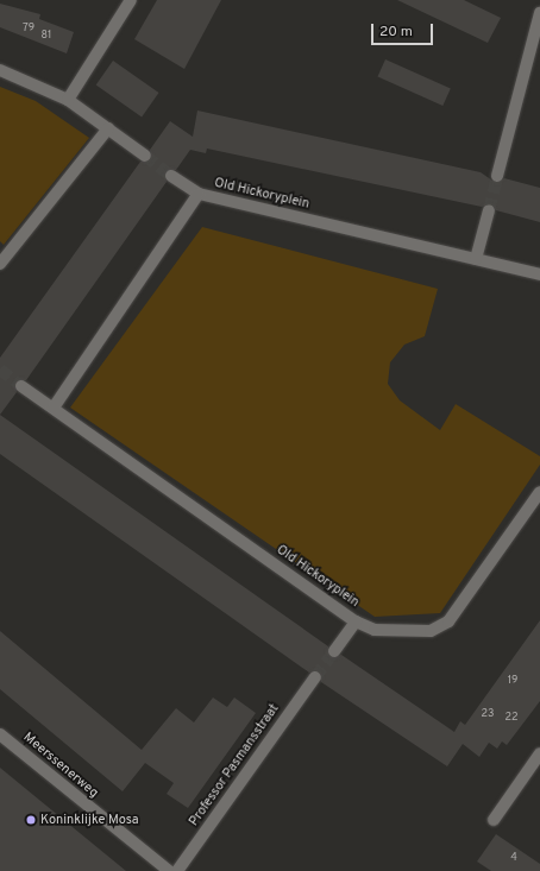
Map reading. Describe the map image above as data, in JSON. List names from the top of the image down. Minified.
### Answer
{"streets":{"street":["Old Hickoryplein","Meerssenerweg","Professor Pasmansstraat"]},"places":["Koninklijke Mosa"],"house_numbers":["79","81","19","23","22","4"],"scale_bar":"20 m"}
